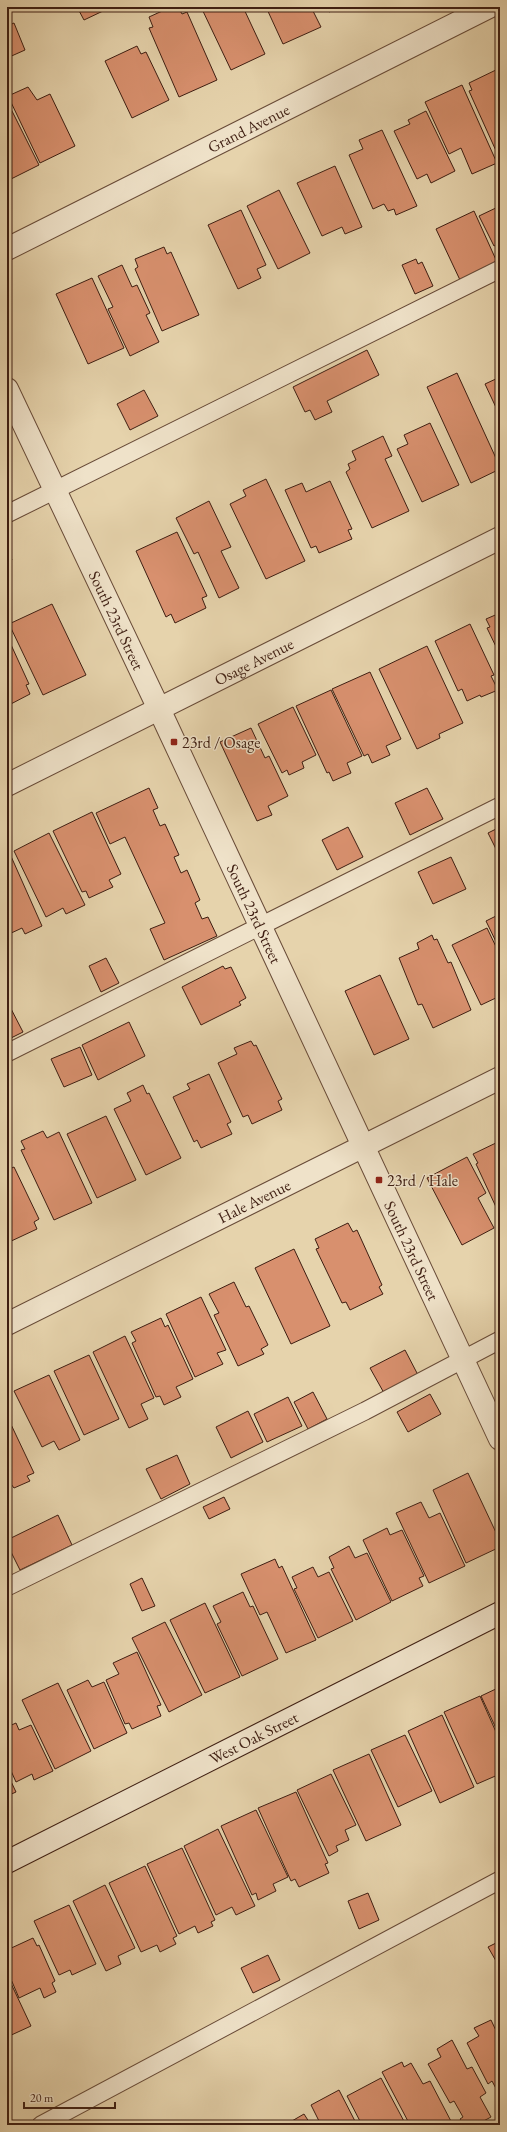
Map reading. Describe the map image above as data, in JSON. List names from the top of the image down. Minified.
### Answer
{"streets":{"street":["Grand Avenue","South 23rd Street","Osage Avenue","Hale Avenue","West Oak Street"]},"crossings":[["South 23rd Street","Osage Avenue"],["South 23rd Street","Hale Avenue"]],"places":{"transit":["23rd / Osage","23rd / Hale"]},"scale_bar":"20 m"}
